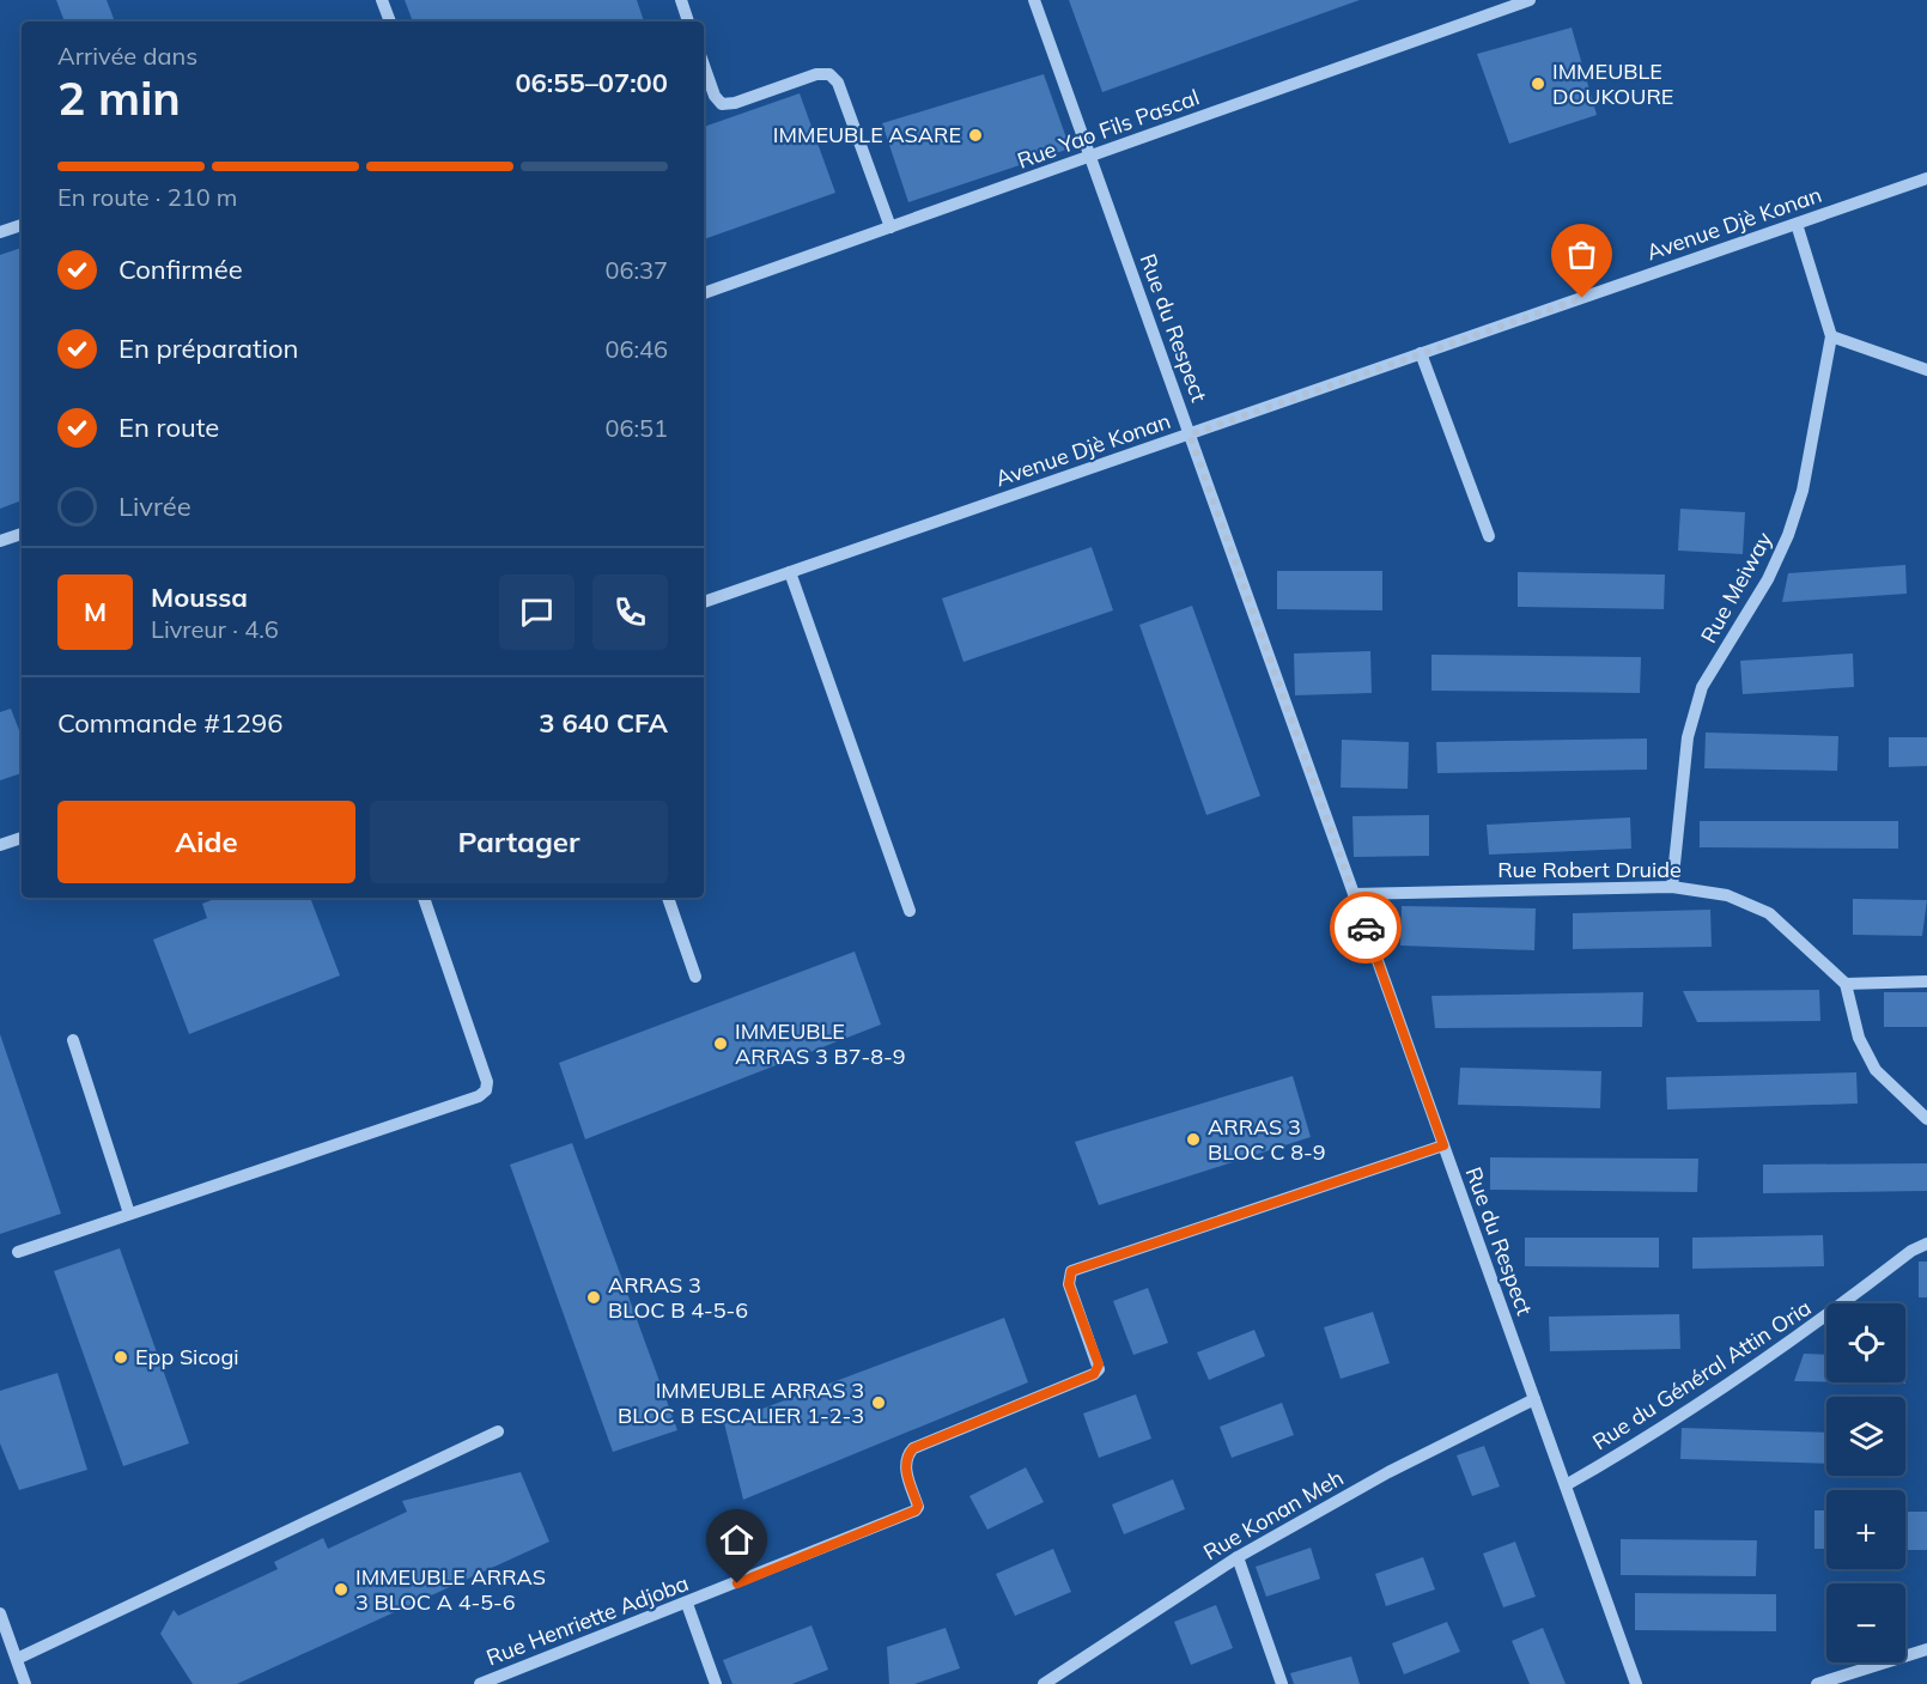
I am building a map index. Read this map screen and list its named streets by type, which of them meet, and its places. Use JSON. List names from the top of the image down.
{
  "streets": {
    "street": [
      "Rue Yao Fils Pascal",
      "Avenue Djè Konan",
      "Rue du Respect",
      "Rue Meiway",
      "Rue Robert Druide",
      "Rue du Général Attin Oria",
      "Rue Konan Meh",
      "Rue Henriette Adjoba"
    ]
  },
  "crossings": [
    ["Rue Yao Fils Pascal", "Rue du Respect"],
    ["Avenue Djè Konan", "Rue du Respect"],
    ["Avenue Djè Konan", "Rue Meiway"],
    ["Rue du Respect", "Rue Robert Druide"],
    ["Rue du Respect", "Rue du Général Attin Oria"],
    ["Rue du Respect", "Rue Konan Meh"],
    ["Rue du Respect", "Rue Henriette Adjoba"],
    ["Rue Meiway", "Rue Robert Druide"]
  ],
  "places": [
    "IMMEUBLE DOUKOURE",
    "IMMEUBLE ASARE",
    "IMMEUBLE ARRAS 3 B7-8-9",
    "ARRAS 3 BLOC C 8-9",
    "ARRAS 3 BLOC B 4-5-6",
    "Epp Sicogi",
    "IMMEUBLE ARRAS 3 BLOC B ESCALIER 1-2-3",
    "IMMEUBLE ARRAS 3 BLOC A 4-5-6"
  ],
  "page": {
    "heading": ["2 min", "Arrivée dans", "06:55–07:00"],
    "panel": [
      "Moussa",
      "Livreur · 4.6",
      "Commande #1296",
      "3 640 CFA"
    ],
    "bar": "En route · 210 m",
    "list": [
      ["Confirmée", "06:37"],
      ["En préparation", "06:46"],
      ["En route", "06:51"],
      "Livrée"
    ],
    "round": "M",
    "buttons": ["Aide", "Partager"],
    "map_buttons": ["+", "−"]
  }
}
